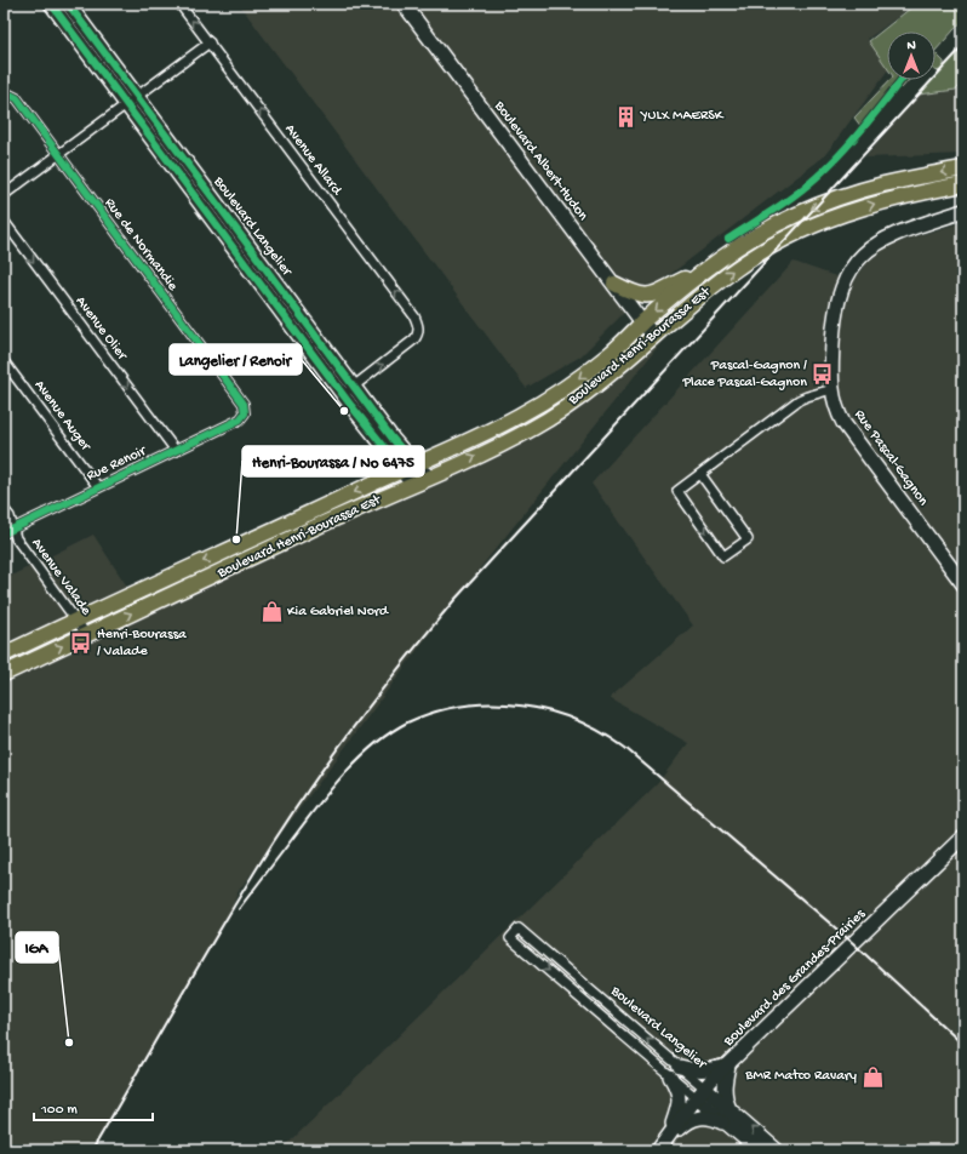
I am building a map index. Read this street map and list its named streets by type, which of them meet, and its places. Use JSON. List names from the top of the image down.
{
  "streets": {
    "main road": [
      "Boulevard Albert-Hudon",
      "Boulevard Langelier",
      "Boulevard Henri-Bourassa Est",
      "Rue Pascal-Gagnon",
      "Boulevard des Grandes-Prairies"
    ],
    "street": [
      "Avenue Allard",
      "Rue de Normandie",
      "Avenue Olier",
      "Avenue Auger",
      "Rue Renoir",
      "Avenue Valade"
    ]
  },
  "crossings": [
    ["Avenue Allard", "Boulevard Langelier"],
    ["Boulevard Albert-Hudon", "Boulevard Henri-Bourassa Est"],
    ["Boulevard Langelier", "Boulevard Henri-Bourassa Est"],
    ["Boulevard Langelier", "Boulevard des Grandes-Prairies"],
    ["Rue de Normandie", "Rue Renoir"],
    ["Avenue Olier", "Rue Renoir"],
    ["Boulevard Henri-Bourassa Est", "Avenue Valade"],
    ["Avenue Auger", "Rue Renoir"],
    ["Rue Renoir", "Avenue Valade"]
  ],
  "one_way": ["Avenue Allard", "Avenue Olier"],
  "places": {
    "building": ["YULX MAERSK"],
    "bus stop": ["Pascal-Gagnon / Place Pascal-Gagnon", "Henri-Bourassa / Valade"],
    "other": ["Langelier / Renoir", "Henri-Bourassa / No 6475", "IGA"],
    "shop": ["Kia Gabriel Nord", "BMR Matco Ravary"]
  },
  "scale_bar": "100 m",
  "north": "top"
}
